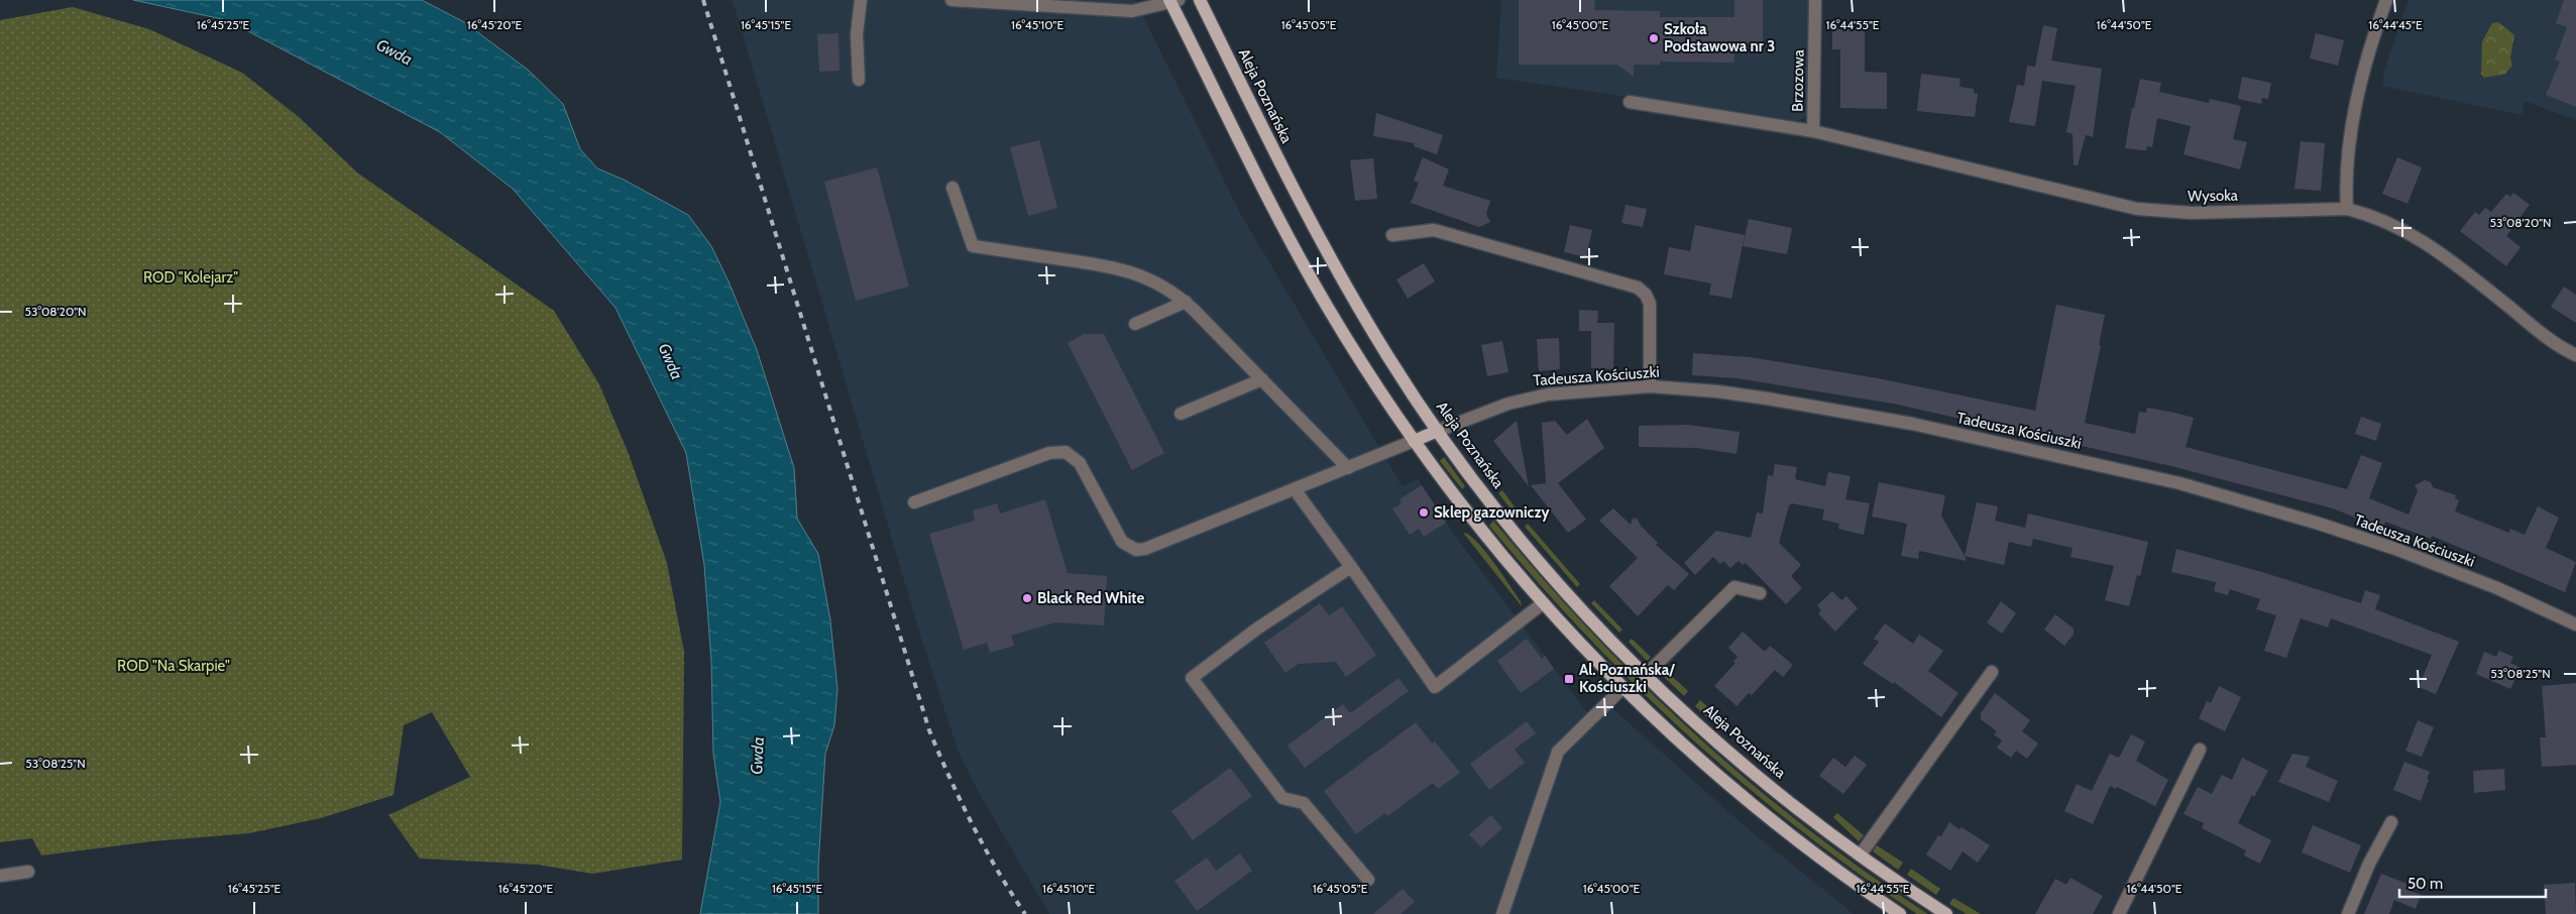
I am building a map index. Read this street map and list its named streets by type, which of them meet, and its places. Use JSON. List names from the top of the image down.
{
  "streets": {
    "main road": ["Aleja Poznańska"],
    "street": ["Brzozowa", "Wysoka", "Tadeusza Kościuszki"]
  },
  "crossings": [
    ["Brzozowa", "Wysoka"],
    ["Aleja Poznańska", "Tadeusza Kościuszki"]
  ],
  "water": ["Gwda"],
  "parks": ["ROD \"Kolejarz\"", "ROD \"Na Skarpie\""],
  "places": {
    "other": ["Szkoła Podstawowa nr 3", "Sklep gazowniczy", "Black Red White"],
    "transit": ["Al. Poznańska/ Kościuszki"]
  },
  "scale_bar": "50 m",
  "coordinates": [
    "16°45'25\"E",
    "16°45'20\"E",
    "16°45'15\"E",
    "16°45'10\"E",
    "16°45'05\"E",
    "16°45'00\"E",
    "16°44'55\"E",
    "16°44'50\"E",
    "16°44'45\"E",
    "53°08'20\"N",
    "53°08'25\"N"
  ]
}
